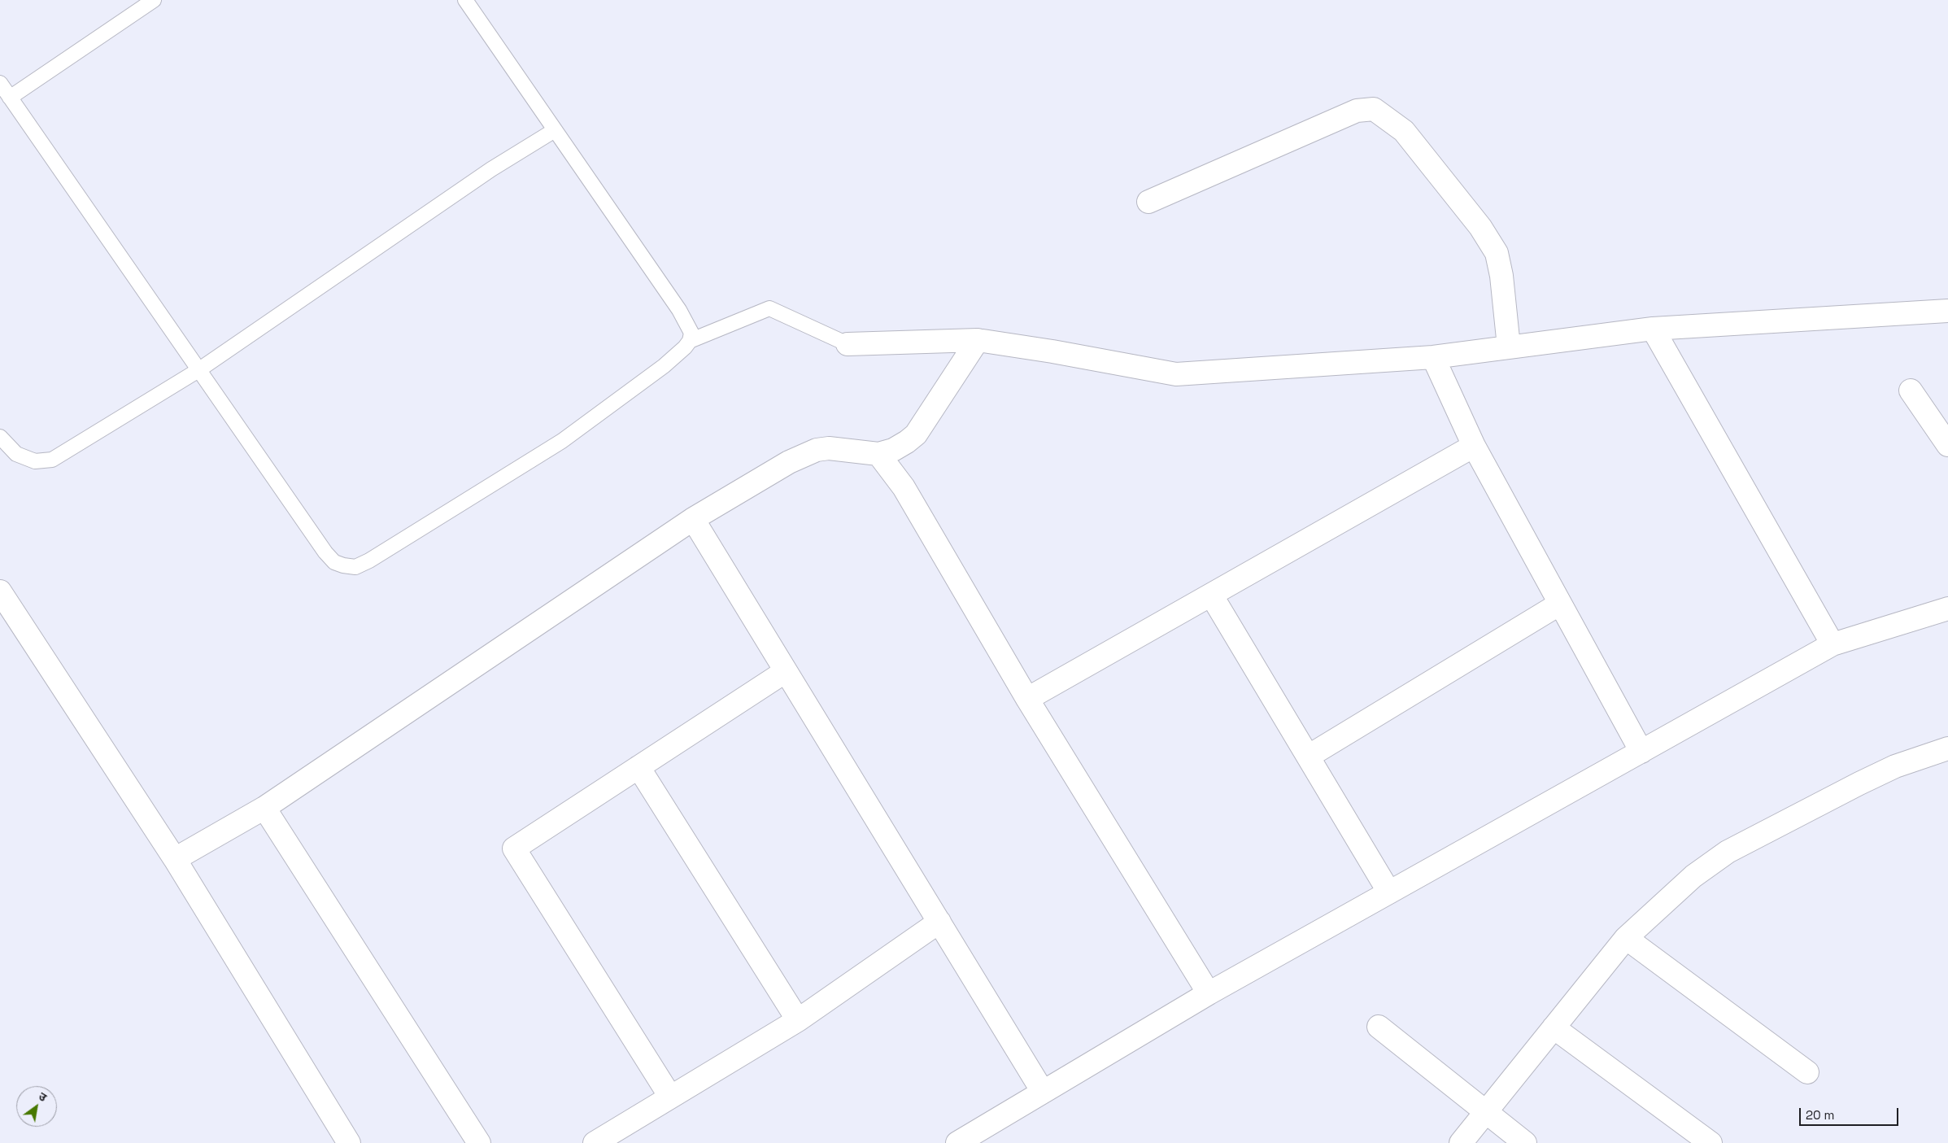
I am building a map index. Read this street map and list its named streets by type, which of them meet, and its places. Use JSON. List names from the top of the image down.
{
  "scale_bar": "20 m",
  "north": "top right"
}
